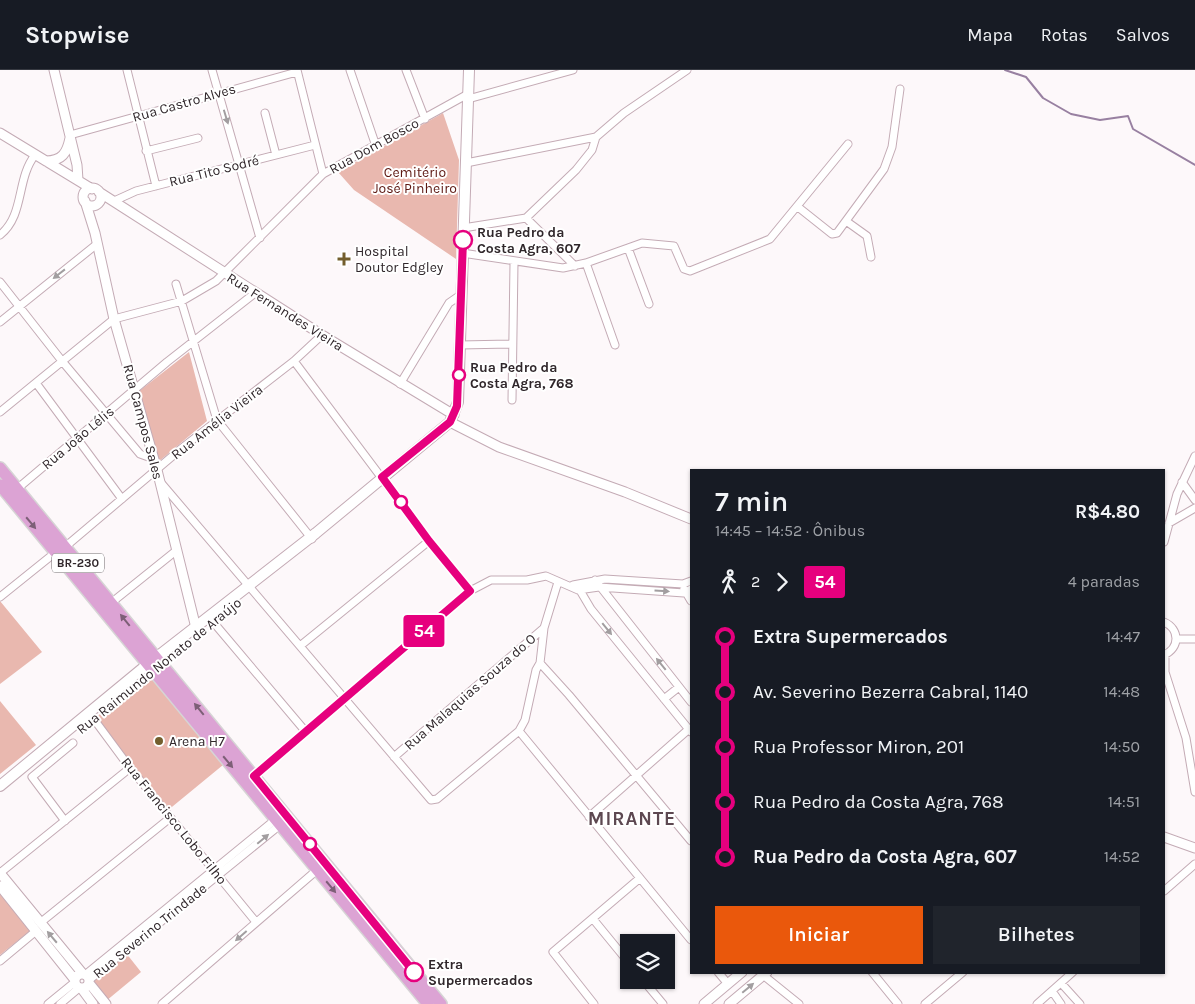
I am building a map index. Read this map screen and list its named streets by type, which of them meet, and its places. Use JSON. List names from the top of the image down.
{
  "streets": {
    "main road": ["BR-230", "Rua Raimundo Nonato de Araújo"],
    "street": [
      "Rua Castro Alves",
      "Rua Dom Bosco",
      "Rua Tito Sodré",
      "Rua Fernandes Vieira",
      "Rua Campos Sales",
      "Rua Amélia Vieira",
      "Rua João Lélis",
      "Rua Malaquias Souza do O",
      "Rua Francisco Lobo Filho",
      "Rua Severino Trindade"
    ]
  },
  "crossings": [
    ["Rua Dom Bosco", "Rua Fernandes Vieira"],
    ["Rua Dom Bosco", "Rua Campos Sales"],
    ["Rua Tito Sodré", "Rua Fernandes Vieira"],
    ["Rua Fernandes Vieira", "Rua Campos Sales"],
    ["Rua Fernandes Vieira", "Rua Amélia Vieira"],
    ["Rua Fernandes Vieira", "Rua João Lélis"],
    ["Rua Fernandes Vieira", "Rua Raimundo Nonato de Araújo"],
    ["Rua Campos Sales", "Rua Amélia Vieira"],
    ["Rua Campos Sales", "Rua João Lélis"],
    ["Rua Campos Sales", "Rua Raimundo Nonato de Araújo"],
    ["Rua Amélia Vieira", "BR-230"],
    ["Rua João Lélis", "BR-230"],
    ["BR-230", "Rua Raimundo Nonato de Araújo"],
    ["BR-230", "Rua Severino Trindade"],
    ["Rua Raimundo Nonato de Araújo", "Rua Francisco Lobo Filho"],
    ["Rua Francisco Lobo Filho", "Rua Severino Trindade"]
  ],
  "districts": ["MIRANTE"],
  "parks": ["Cemitério José Pinheiro"],
  "places": {
    "other": [
      "Rua Pedro da Costa Agra, 607",
      "Rua Pedro da Costa Agra, 768",
      "Arena H7",
      "Extra Supermercados"
    ],
    "health": ["Hospital Doutor Edgley"]
  },
  "lines": ["bus line 54"],
  "page": {
    "header": "Stopwise",
    "nav": ["Mapa", "Rotas", "Salvos"],
    "on_map": "54",
    "heading": ["7 min", "14:45 – 14:52 · Ônibus", "R$4.80"],
    "legs": ["2", "54", "4 paradas"],
    "list": [
      {
        "name": "Extra Supermercados",
        "value": "14:47"
      },
      {
        "name": "Av. Severino Bezerra Cabral, 1140",
        "value": "14:48"
      },
      {
        "name": "Rua Professor Miron, 201",
        "value": "14:50"
      },
      {
        "name": "Rua Pedro da Costa Agra, 768",
        "value": "14:51"
      },
      {
        "name": "Rua Pedro da Costa Agra, 607",
        "value": "14:52"
      }
    ],
    "buttons": ["Iniciar", "Bilhetes"]
  }
}
